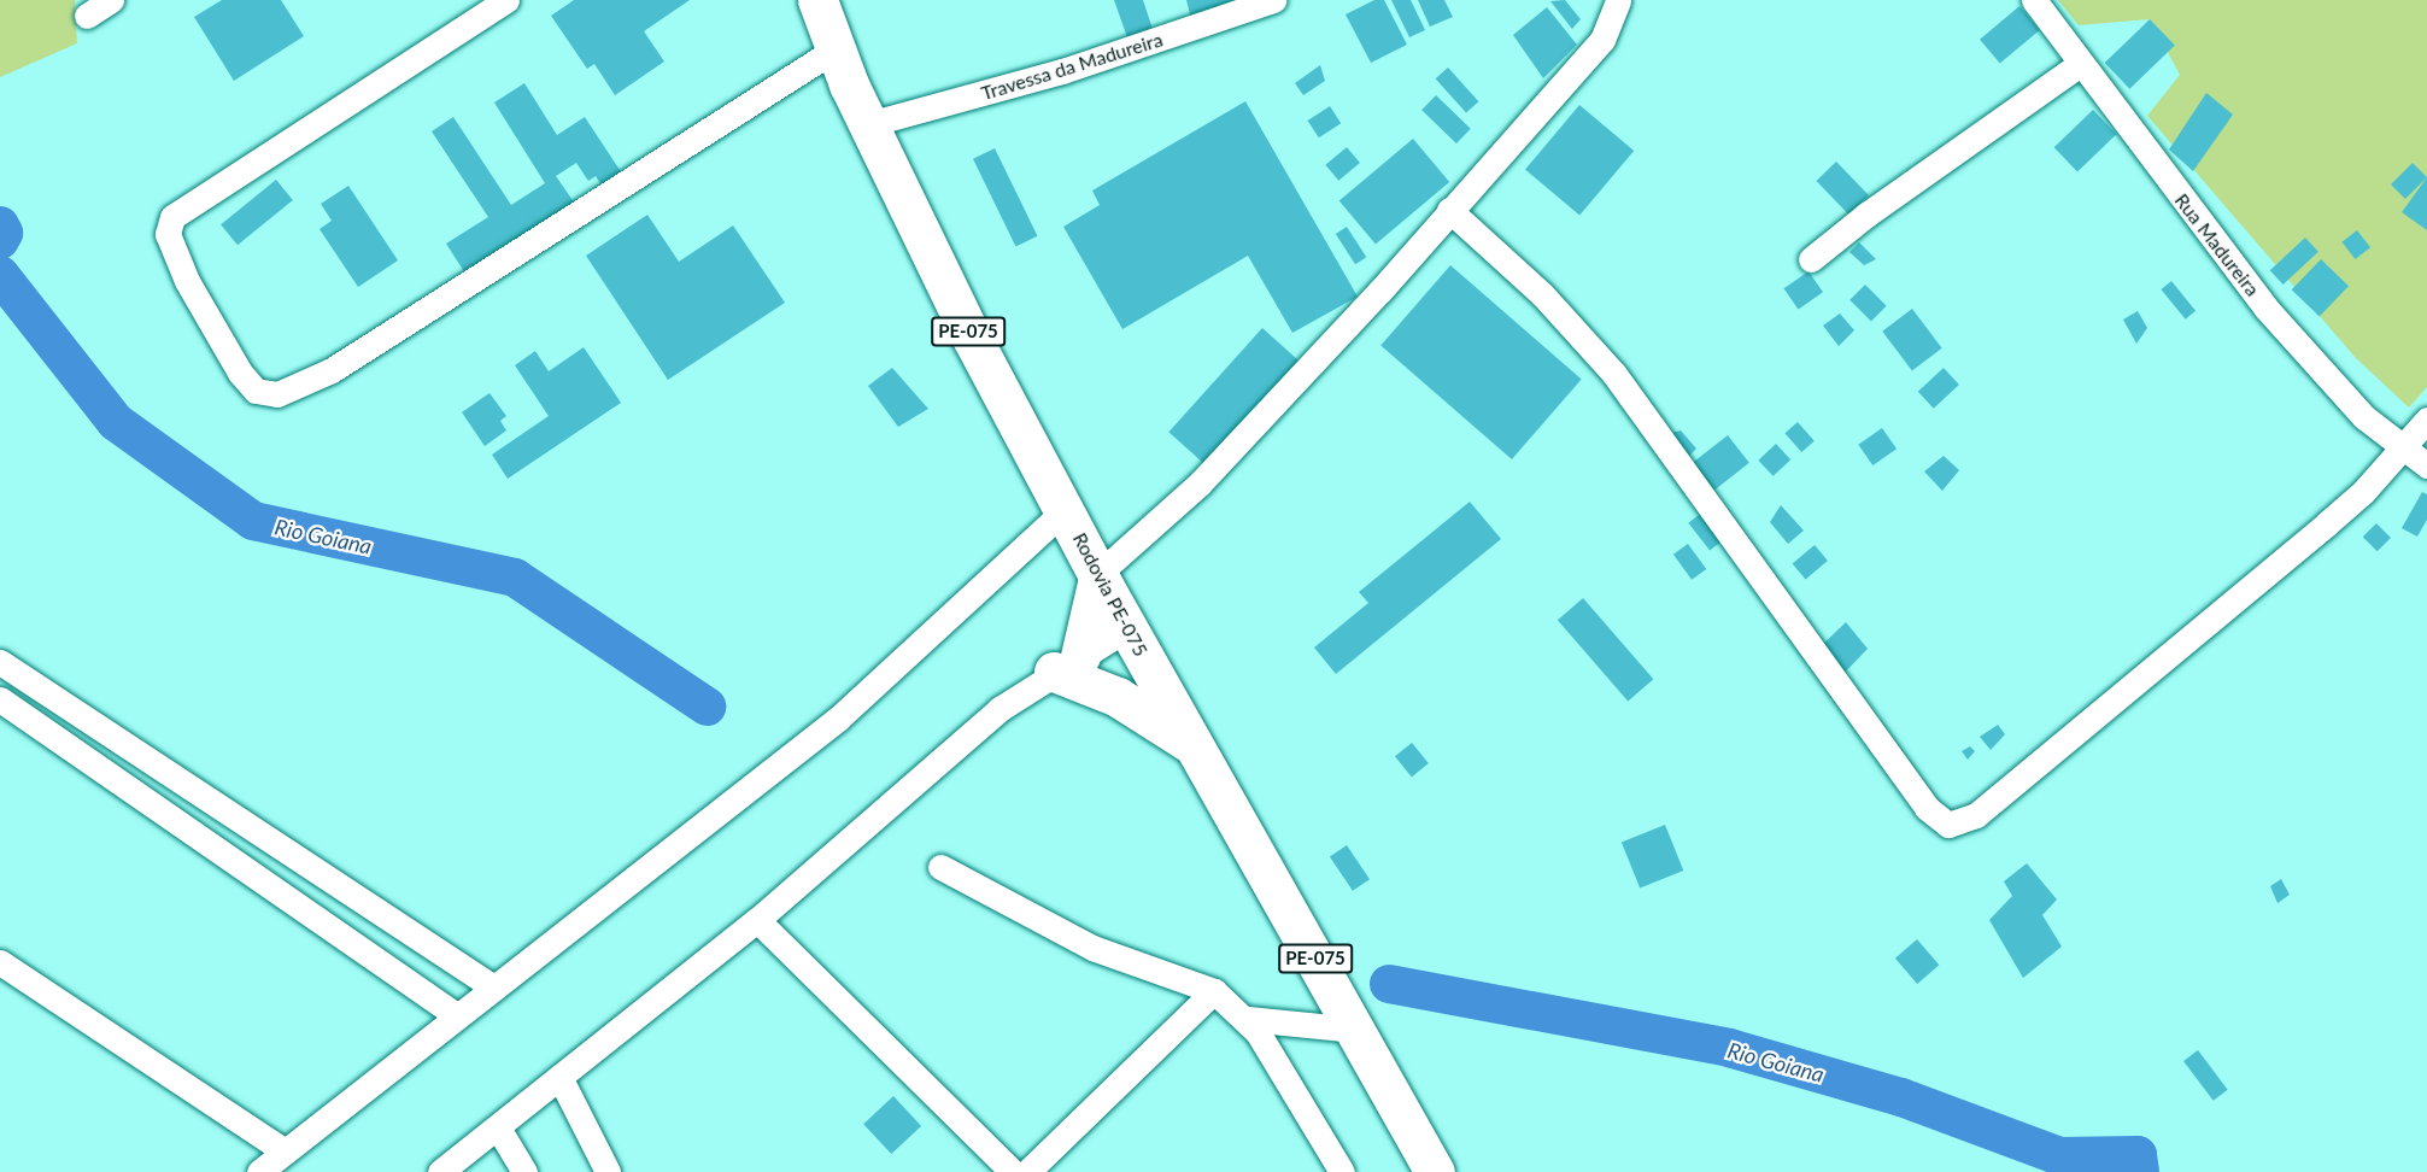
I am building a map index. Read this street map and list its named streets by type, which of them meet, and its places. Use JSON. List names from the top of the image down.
{
  "streets": {
    "main road": ["PE-075", "Rodovia PE-075"],
    "street": ["Travessa da Madureira", "Rua Madureira"]
  },
  "crossings": [
    ["Travessa da Madureira", "Rodovia PE-075"]
  ],
  "water": ["Rio Goiana"]
}
